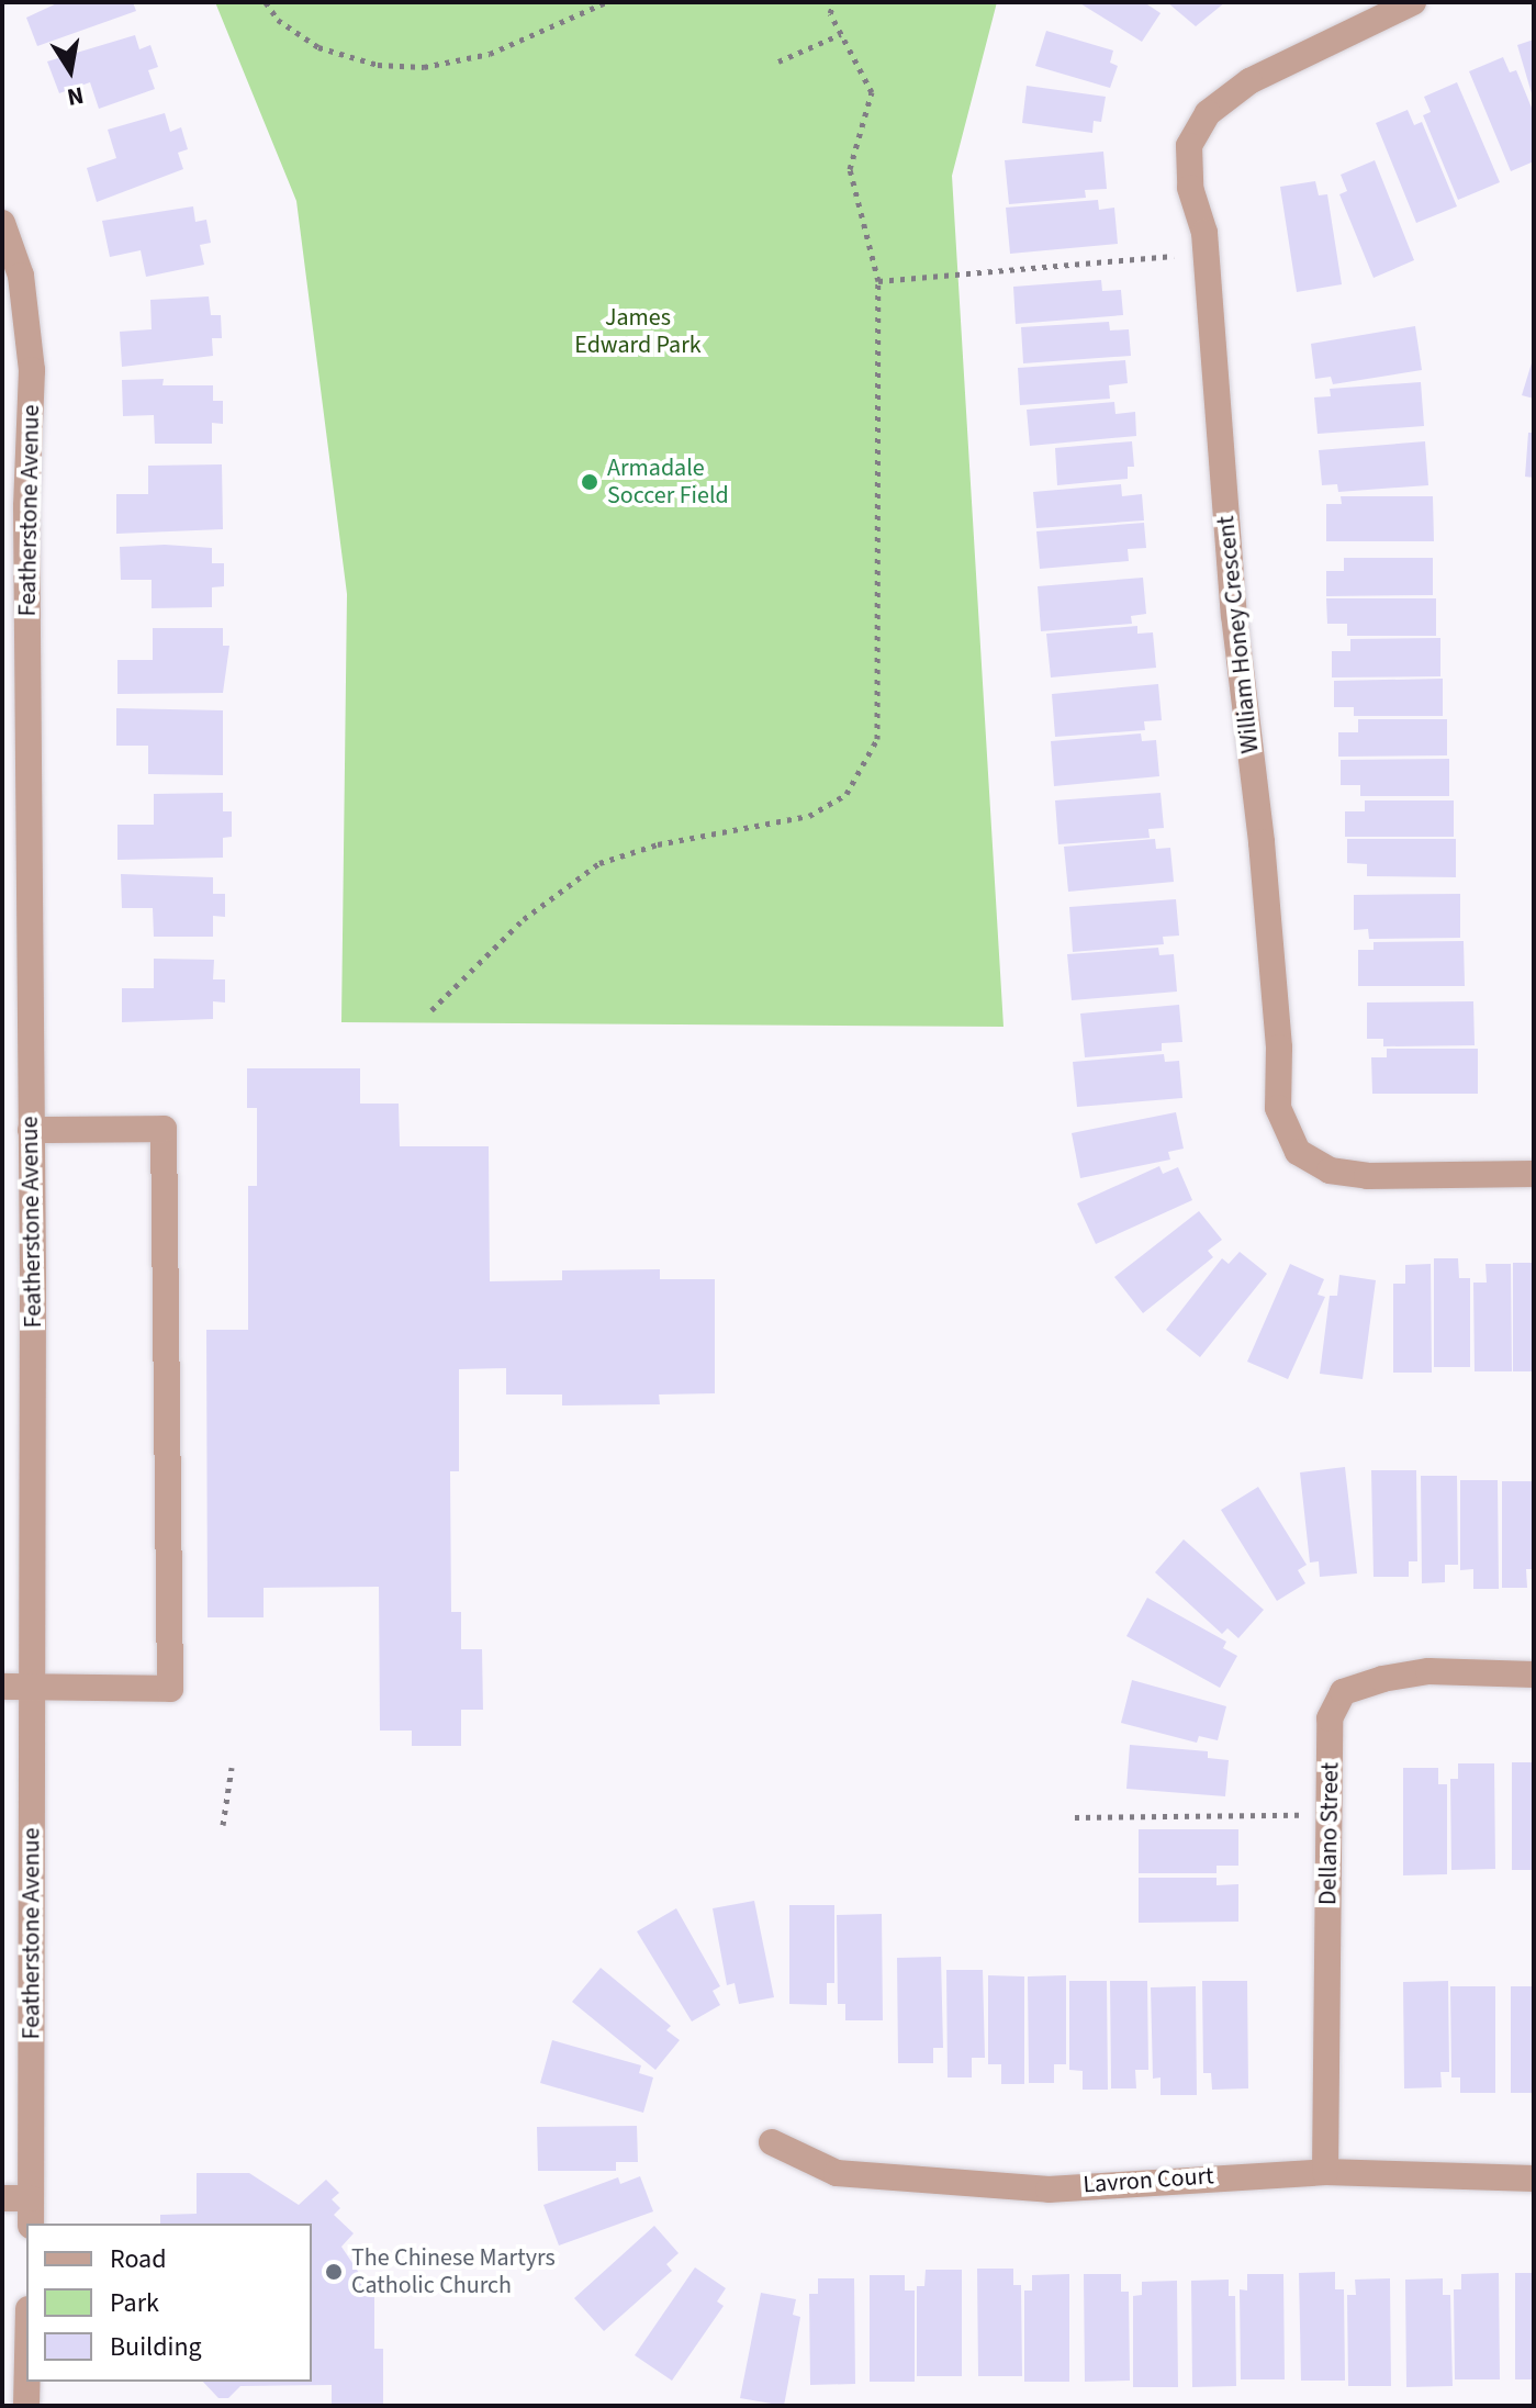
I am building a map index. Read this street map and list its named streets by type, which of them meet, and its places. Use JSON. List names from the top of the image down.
{
  "streets": {
    "street": [
      "Featherstone Avenue",
      "William Honey Crescent",
      "Dellano Street",
      "Lavron Court"
    ]
  },
  "crossings": [
    ["Dellano Street", "Lavron Court"]
  ],
  "parks": ["James Edward Park"],
  "places": ["Armadale Soccer Field", "The Chinese Martyrs Catholic Church"],
  "legend": ["Road", "Park", "Building"],
  "north": "bottom"
}
